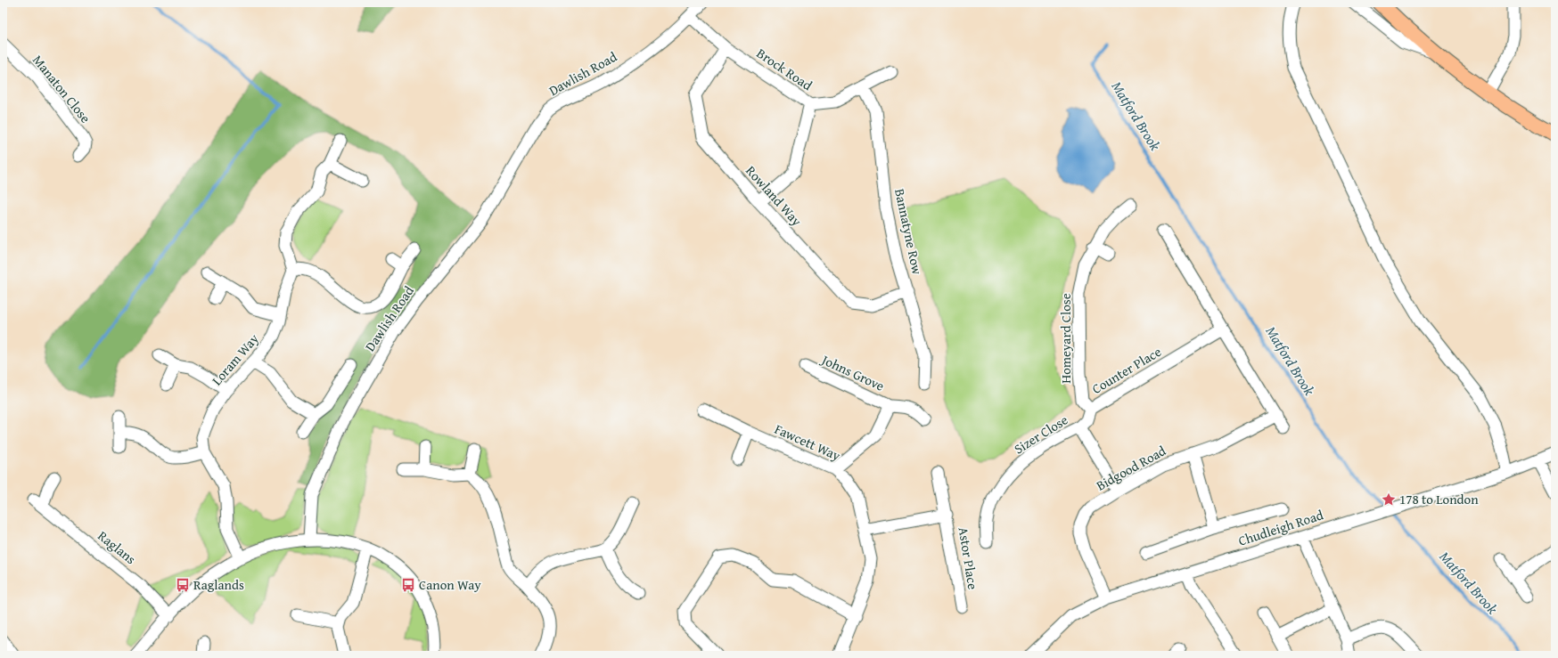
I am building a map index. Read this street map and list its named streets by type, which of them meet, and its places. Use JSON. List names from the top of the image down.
{
  "streets": {
    "street": [
      "Brock Road",
      "Dawlish Road",
      "Manaton Close",
      "Rowland Way",
      "Bannatyne Row",
      "Homeyard Close",
      "Loram Way",
      "Counter Place",
      "Johns Grove",
      "Sizer Close",
      "Fawcett Way",
      "Bidgood Road",
      "Chudleigh Road",
      "Raglans",
      "Astor Place"
    ]
  },
  "crossings": [
    ["Brock Road", "Dawlish Road"],
    ["Brock Road", "Rowland Way"],
    ["Brock Road", "Bannatyne Row"],
    ["Rowland Way", "Bannatyne Row"],
    ["Homeyard Close", "Counter Place"],
    ["Counter Place", "Sizer Close"],
    ["Johns Grove", "Fawcett Way"],
    ["Fawcett Way", "Astor Place"],
    ["Bidgood Road", "Chudleigh Road"]
  ],
  "water": ["Matford Brook"],
  "places": {
    "place": ["178 to London"],
    "bus stop": ["Raglands", "Canon Way"]
  }
}
